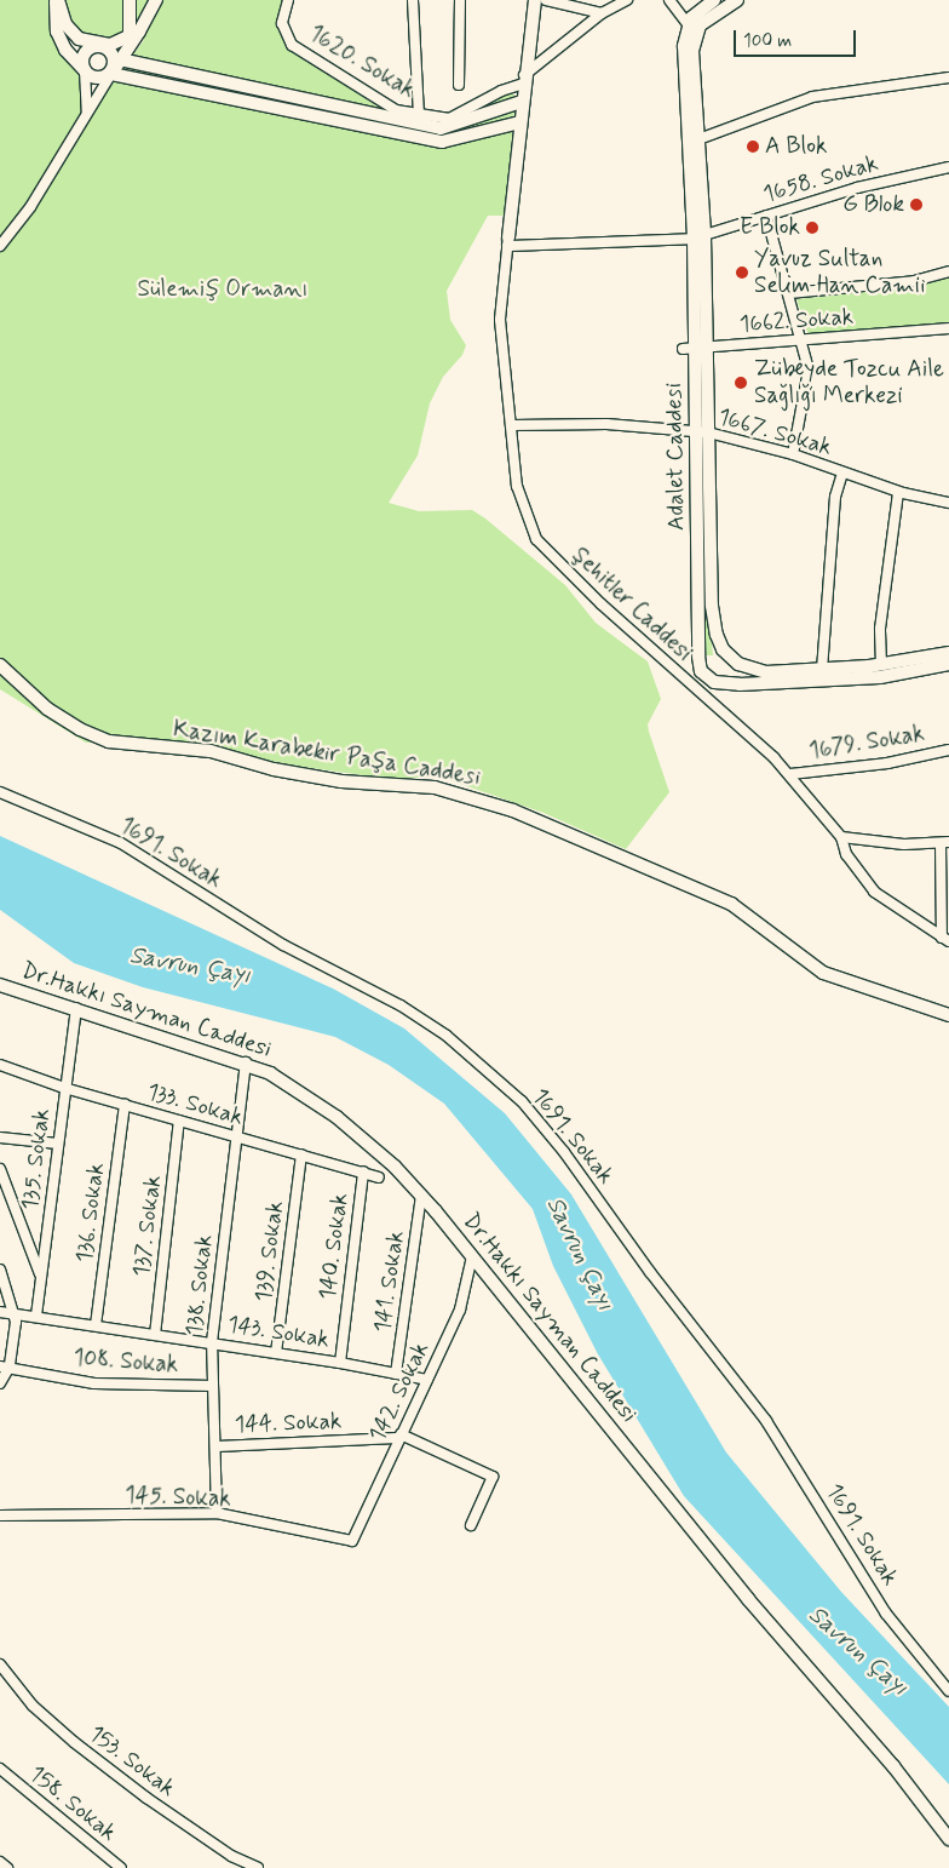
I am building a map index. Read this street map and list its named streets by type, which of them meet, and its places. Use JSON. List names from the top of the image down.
{
  "streets": {
    "street": [
      "1620. Sokak",
      "1658. Sokak",
      "1662. Sokak",
      "1667. Sokak",
      "Adalet Caddesi",
      "Şehitler Caddesi",
      "1679. Sokak",
      "Kazım Karabekir Paşa Caddesi",
      "1691. Sokak",
      "Dr.Hakkı Sayman Caddesi",
      "133. Sokak",
      "135. Sokak",
      "136. Sokak",
      "137. Sokak",
      "140. Sokak",
      "139. Sokak",
      "141. Sokak",
      "138. Sokak",
      "143. Sokak",
      "108. Sokak",
      "142. Sokak",
      "144. Sokak",
      "145. Sokak",
      "153. Sokak",
      "158. Sokak"
    ]
  },
  "crossings": [
    ["1658. Sokak", "Şehitler Caddesi"],
    ["1667. Sokak", "Adalet Caddesi"],
    ["1667. Sokak", "Şehitler Caddesi"],
    ["Şehitler Caddesi", "1679. Sokak"],
    ["Dr.Hakkı Sayman Caddesi", "135. Sokak"],
    ["Dr.Hakkı Sayman Caddesi", "141. Sokak"],
    ["Dr.Hakkı Sayman Caddesi", "138. Sokak"],
    ["Dr.Hakkı Sayman Caddesi", "142. Sokak"],
    ["133. Sokak", "135. Sokak"],
    ["133. Sokak", "136. Sokak"],
    ["133. Sokak", "137. Sokak"],
    ["133. Sokak", "140. Sokak"],
    ["133. Sokak", "139. Sokak"],
    ["133. Sokak", "138. Sokak"],
    ["135. Sokak", "143. Sokak"],
    ["136. Sokak", "143. Sokak"],
    ["137. Sokak", "143. Sokak"],
    ["140. Sokak", "143. Sokak"],
    ["139. Sokak", "143. Sokak"],
    ["141. Sokak", "143. Sokak"],
    ["138. Sokak", "143. Sokak"],
    ["138. Sokak", "108. Sokak"],
    ["138. Sokak", "144. Sokak"],
    ["138. Sokak", "145. Sokak"],
    ["143. Sokak", "142. Sokak"],
    ["142. Sokak", "144. Sokak"],
    ["142. Sokak", "145. Sokak"]
  ],
  "water": ["Savrun Çayı"],
  "parks": ["Sülemiş Ormanı"],
  "places": [
    "A Blok",
    "G Blok",
    "E Blok",
    "Yavuz Sultan Selim Han Camii",
    "Zübeyde Tozcu Aile Sağlığı Merkezi"
  ],
  "scale_bar": "100 m"
}
